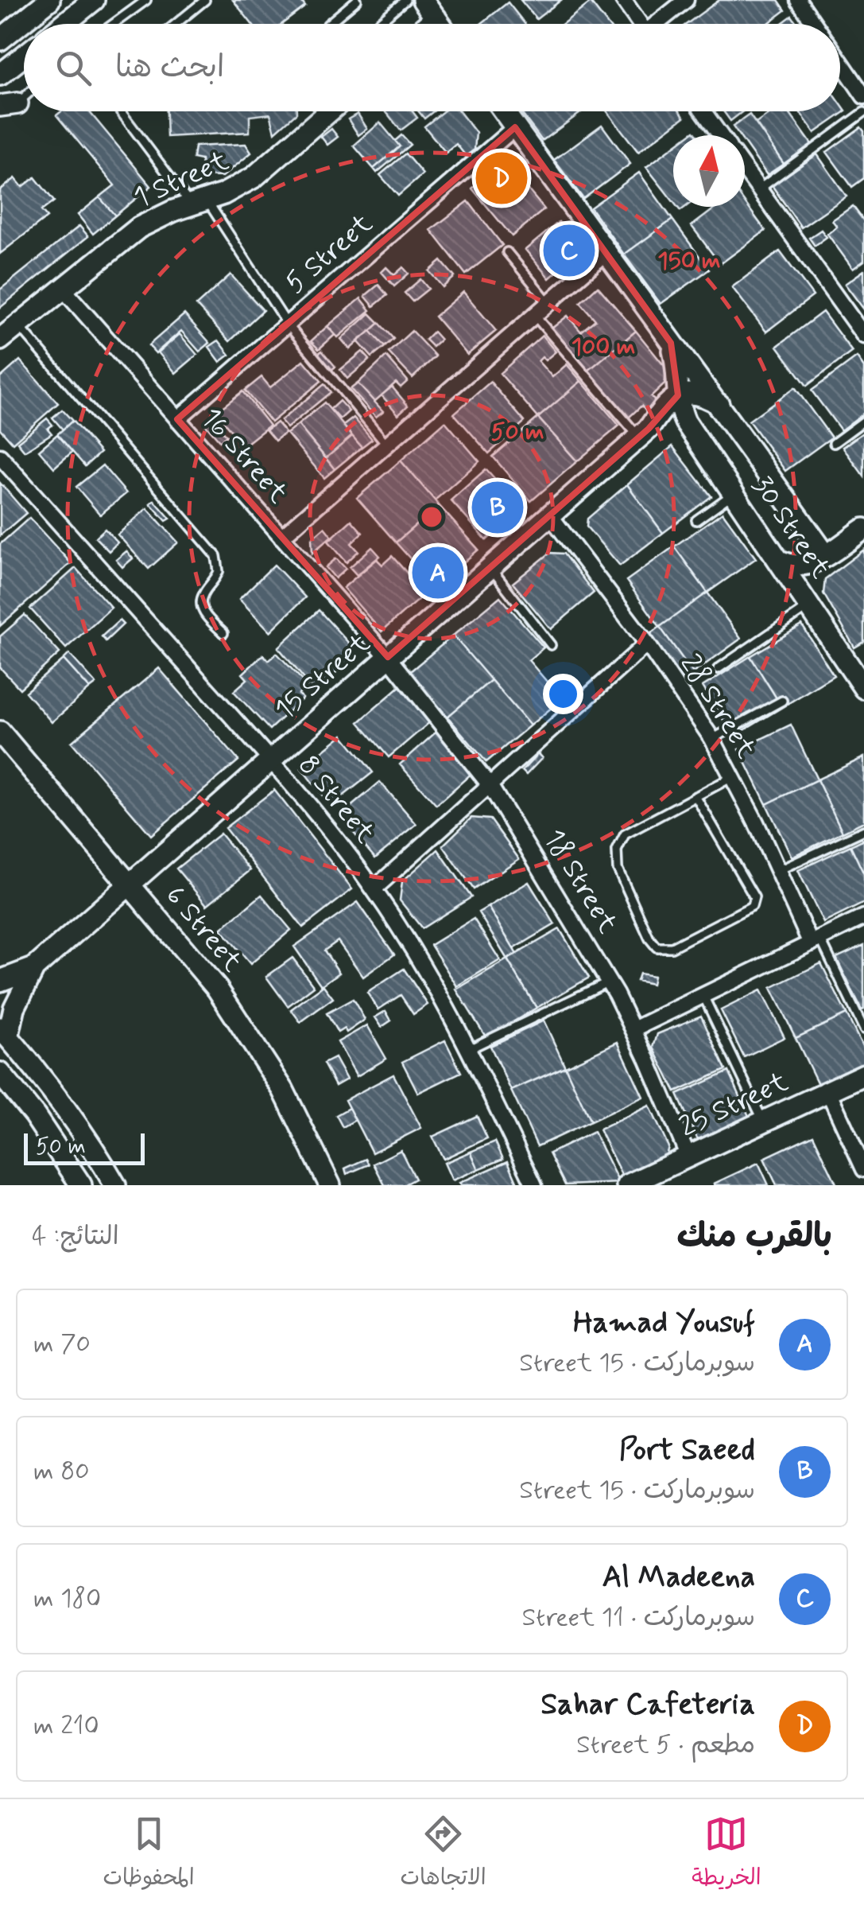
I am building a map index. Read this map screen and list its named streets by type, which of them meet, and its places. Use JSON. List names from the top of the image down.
{
  "streets": {
    "street": [
      "1 Street",
      "5 Street",
      "16 Street",
      "30 Street",
      "15 Street",
      "28 Street",
      "8 Street",
      "18 Street",
      "6 Street",
      "25 Street"
    ]
  },
  "crossings": [
    ["1 Street", "16 Street"],
    ["5 Street", "16 Street"],
    ["5 Street", "30 Street"],
    ["16 Street", "15 Street"],
    ["16 Street", "18 Street"],
    ["30 Street", "15 Street"],
    ["15 Street", "28 Street"],
    ["15 Street", "8 Street"],
    ["15 Street", "18 Street"],
    ["15 Street", "6 Street"],
    ["18 Street", "25 Street"]
  ],
  "scale_bar": "50 m",
  "north": "top",
  "page": {
    "search": "ابحث هنا",
    "pins": [
      "D",
      "C",
      "B",
      "A"
    ],
    "scale": "50 m",
    "heading": ["بالقرب منك", "النتائج: 4"],
    "list": [
      {
        "mark": "A",
        "name": "Hamad Yousuf",
        "note": "سوبرماركت · 15 Street",
        "value": "70 m"
      },
      {
        "mark": "B",
        "name": "Port Saeed",
        "note": "سوبرماركت · 15 Street",
        "value": "80 m"
      },
      {
        "mark": "C",
        "name": "Al Madeena",
        "note": "سوبرماركت · 11 Street",
        "value": "180 m"
      },
      {
        "mark": "D",
        "name": "Sahar Cafeteria",
        "note": "مطعم · 5 Street",
        "value": "210 m"
      }
    ],
    "nav": ["الخريطة", "الاتجاهات", "المحفوظات"]
  },
  "rings": ["150 m", "100 m", "50 m"]
}
